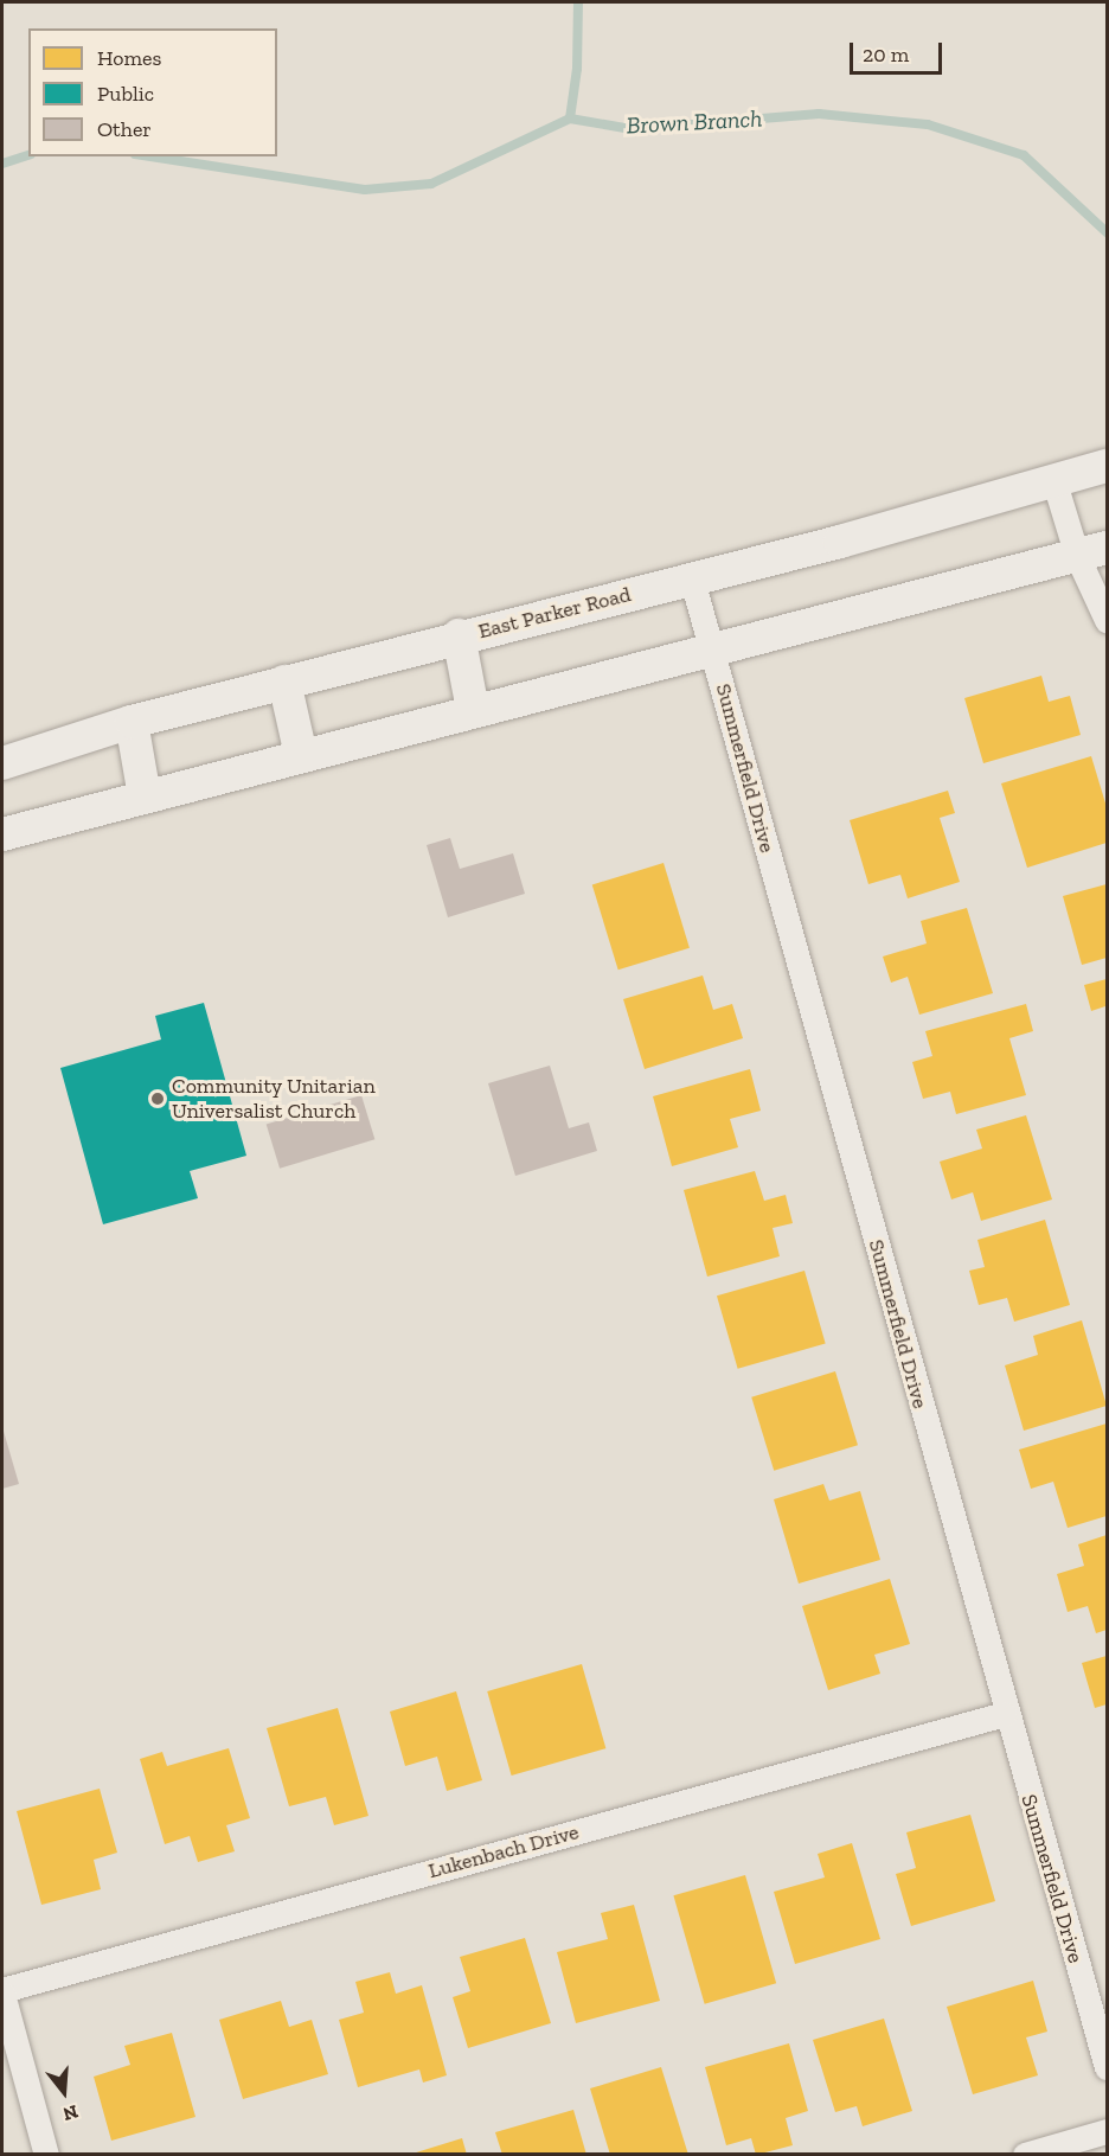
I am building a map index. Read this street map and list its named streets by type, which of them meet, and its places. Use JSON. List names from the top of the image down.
{
  "streets": {
    "main road": ["East Parker Road"],
    "street": ["Summerfield Drive", "Lukenbach Drive"]
  },
  "crossings": [
    ["East Parker Road", "Summerfield Drive"],
    ["Summerfield Drive", "Lukenbach Drive"]
  ],
  "water": ["Brown Branch"],
  "places": ["Community Unitarian Universalist Church"],
  "legend": ["Homes", "Public", "Other"],
  "scale_bar": "20 m",
  "north": "bottom"
}
